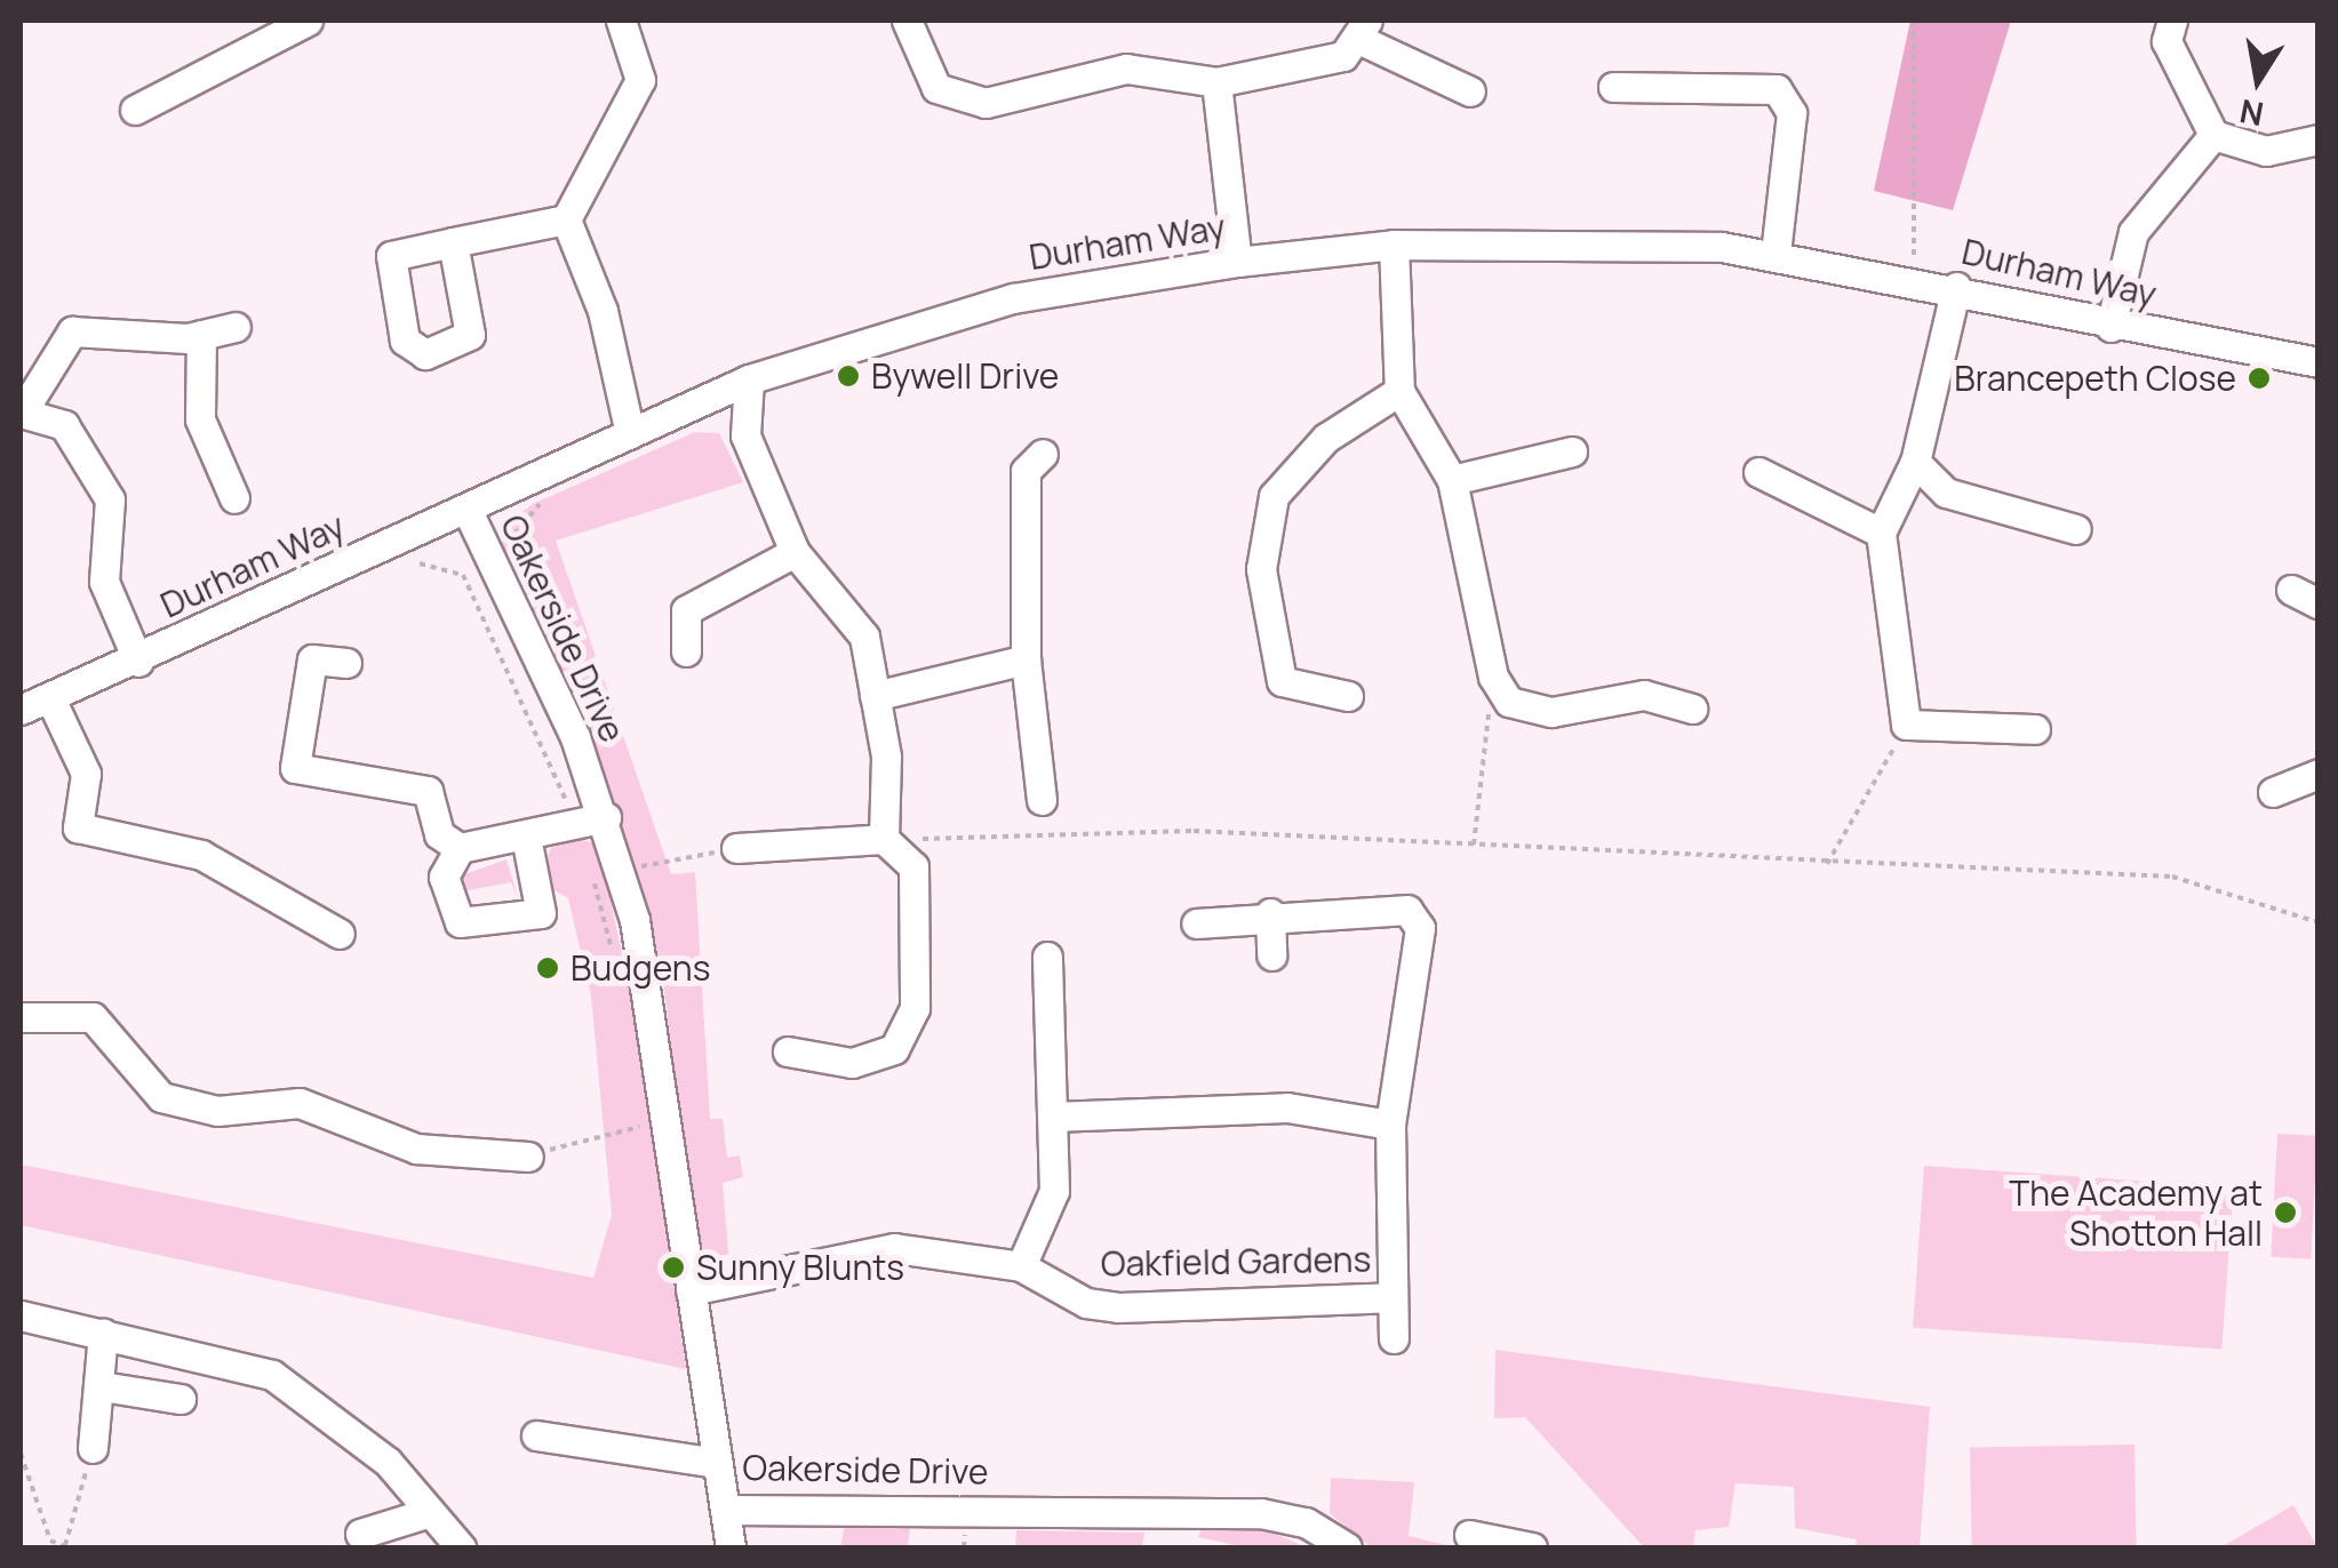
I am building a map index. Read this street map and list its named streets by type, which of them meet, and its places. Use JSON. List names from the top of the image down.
{
  "streets": {
    "street": ["Durham Way", "Oakerside Drive", "Oakfield Gardens"]
  },
  "crossings": [
    ["Durham Way", "Oakerside Drive"],
    ["Oakerside Drive", "Oakfield Gardens"]
  ],
  "places": [
    "Bywell Drive",
    "Brancepeth Close",
    "Budgens",
    "The Academy at Shotton Hall",
    "Sunny Blunts"
  ],
  "north": "bottom"
}
